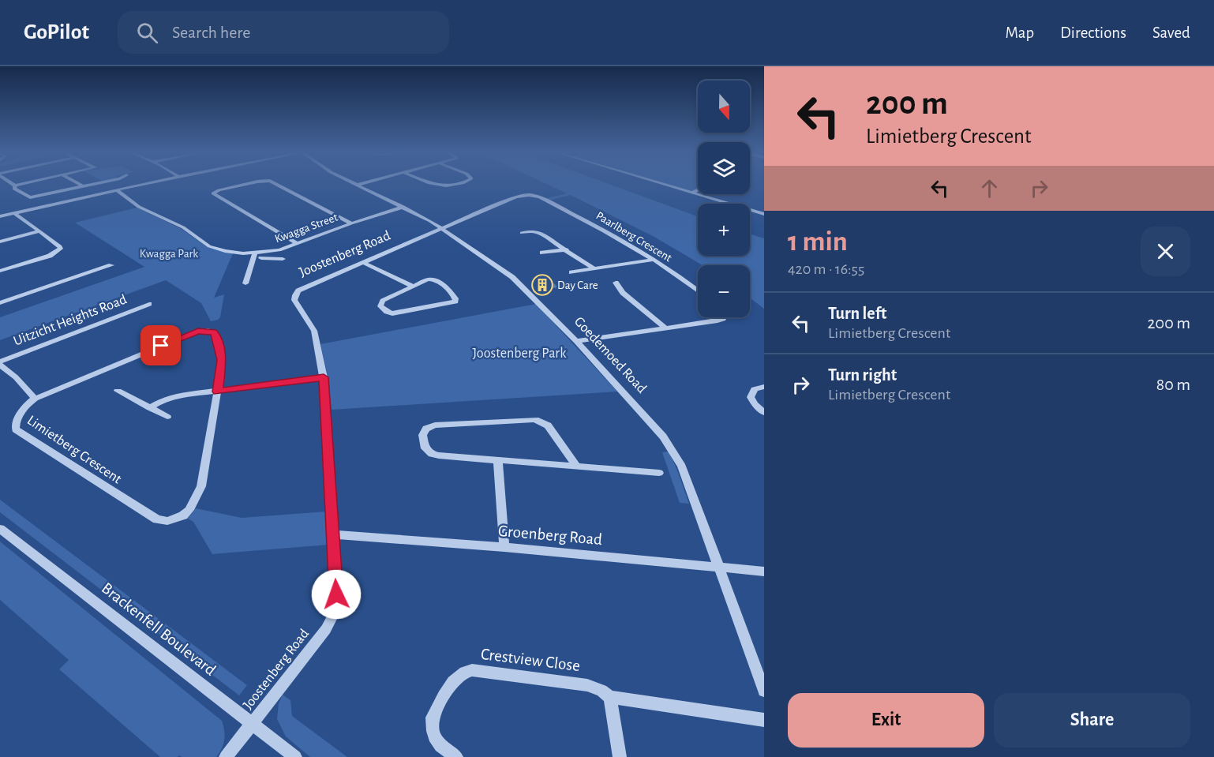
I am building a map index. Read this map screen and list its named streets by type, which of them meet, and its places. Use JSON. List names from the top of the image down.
{
  "streets": {
    "street": [
      "Kwagga Street",
      "Paarlberg Crescent",
      "Joostenberg Road",
      "Uitzicht Heights Road",
      "Goedemoed Road",
      "Limietberg Crescent",
      "Groenberg Road",
      "Brackenfell Boulevard",
      "Crestview Close"
    ]
  },
  "crossings": [
    ["Kwagga Street", "Goedemoed Road"],
    ["Paarlberg Crescent", "Joostenberg Road"],
    ["Paarlberg Crescent", "Goedemoed Road"],
    ["Joostenberg Road", "Goedemoed Road"],
    ["Joostenberg Road", "Groenberg Road"],
    ["Joostenberg Road", "Brackenfell Boulevard"],
    ["Goedemoed Road", "Groenberg Road"]
  ],
  "parks": ["Kwagga Park", "Joostenberg Park"],
  "places": {
    "building": ["Day Care"]
  },
  "north": "bottom",
  "page": {
    "header": "GoPilot",
    "search": "Search here",
    "nav": ["Map", "Directions", "Saved"],
    "turn": ["200 m", "Limietberg Crescent"],
    "map_buttons": ["+", "−"],
    "heading": ["1 min", "420 m · 16:55"],
    "list": [
      {
        "name": "Turn left",
        "note": "Limietberg Crescent",
        "value": "200 m"
      },
      {
        "name": "Turn right",
        "note": "Limietberg Crescent",
        "value": "80 m"
      }
    ],
    "buttons": ["Exit", "Share"]
  }
}
